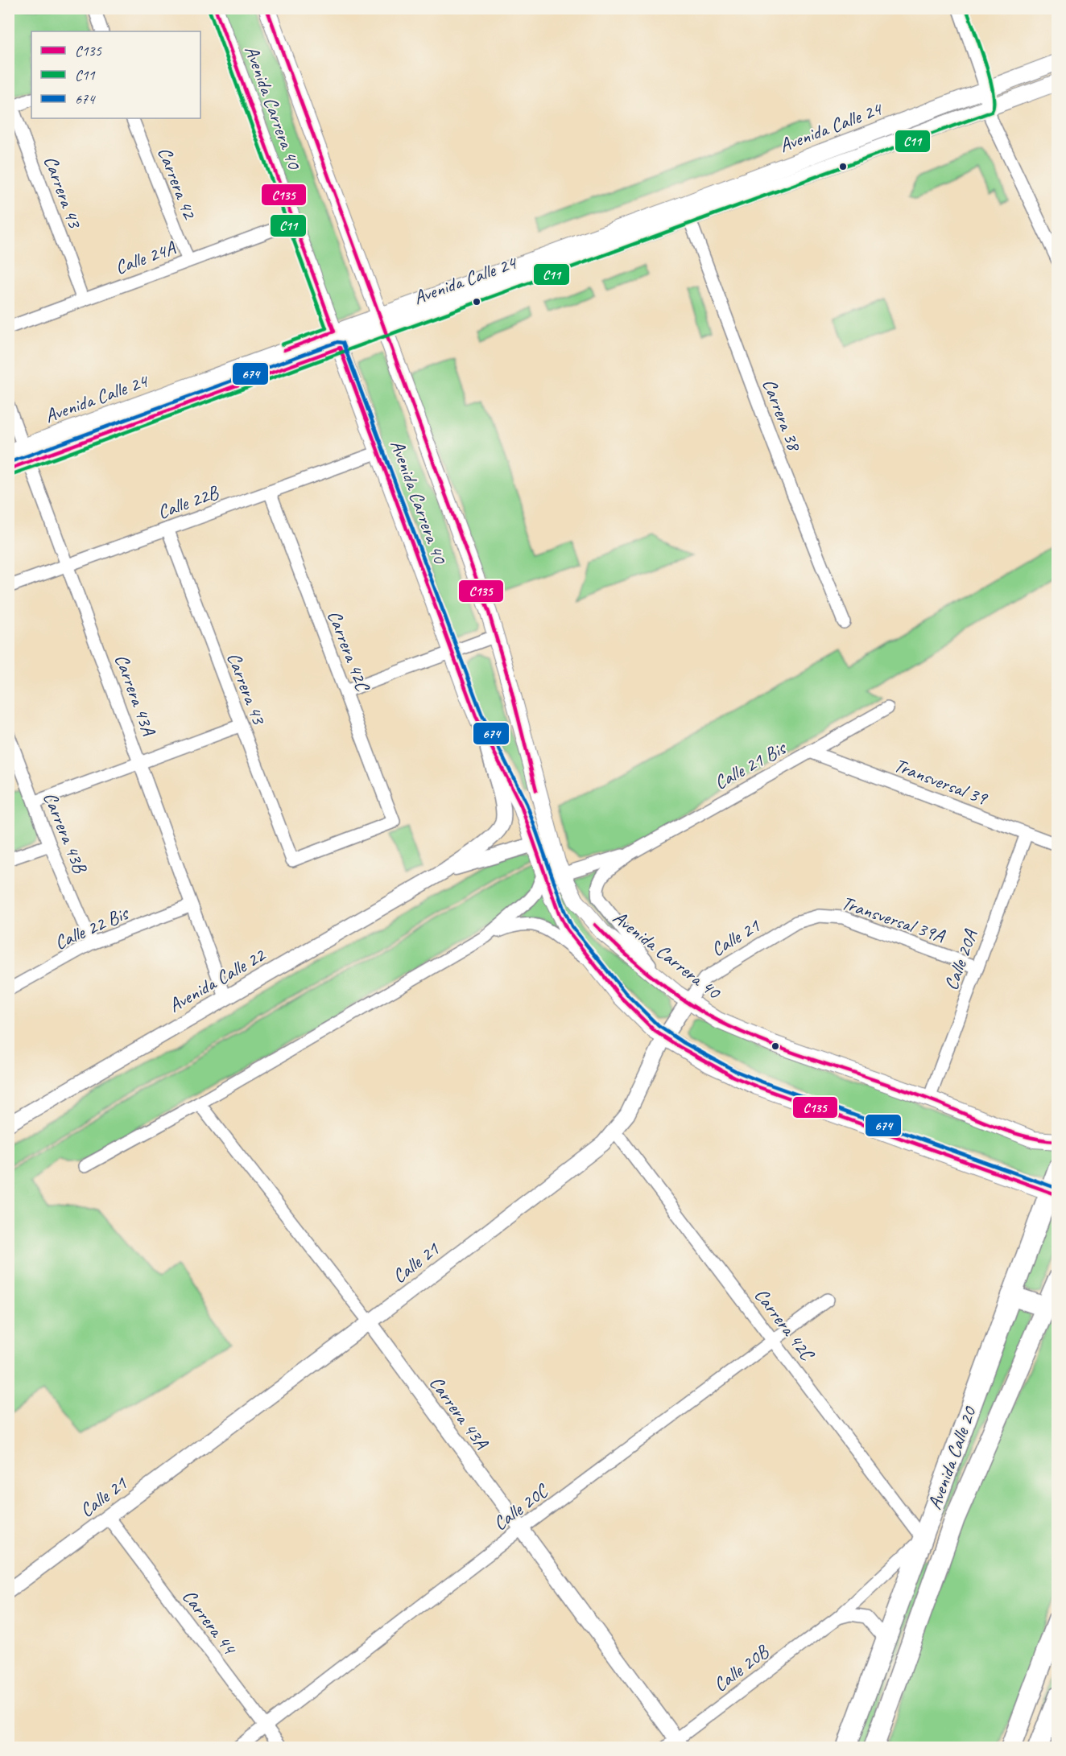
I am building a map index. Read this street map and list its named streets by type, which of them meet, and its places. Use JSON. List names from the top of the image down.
{
  "streets": {
    "highway": ["Avenida Calle 20"],
    "main road": ["Avenida Carrera 40", "Avenida Calle 24"],
    "street": [
      "Carrera 42",
      "Carrera 43",
      "Calle 24A",
      "Carrera 38",
      "Calle 22B",
      "Carrera 42C",
      "Carrera 43A",
      "Calle 21 Bis",
      "Transversal 39",
      "Carrera 43B",
      "Transversal 39A",
      "Calle 22 Bis",
      "Calle 21",
      "Calle 20A",
      "Avenida Calle 22",
      "Calle 20C",
      "Carrera 44",
      "Calle 20B"
    ]
  },
  "crossings": [
    ["Avenida Carrera 40", "Avenida Calle 24"],
    ["Avenida Carrera 40", "Calle 24A"],
    ["Avenida Carrera 40", "Calle 22B"],
    ["Avenida Carrera 40", "Calle 21 Bis"],
    ["Avenida Carrera 40", "Calle 21"],
    ["Avenida Carrera 40", "Calle 20A"],
    ["Avenida Carrera 40", "Avenida Calle 22"],
    ["Avenida Carrera 40", "Avenida Calle 20"],
    ["Avenida Calle 24", "Carrera 38"],
    ["Avenida Calle 24", "Carrera 43A"],
    ["Carrera 42", "Calle 24A"],
    ["Carrera 43", "Calle 24A"],
    ["Carrera 43", "Calle 22B"],
    ["Carrera 43", "Carrera 42C"],
    ["Calle 22B", "Carrera 42C"],
    ["Calle 22B", "Carrera 43A"],
    ["Carrera 42C", "Calle 21"],
    ["Carrera 42C", "Avenida Calle 20"],
    ["Carrera 42C", "Calle 20C"],
    ["Carrera 42C", "Calle 20B"],
    ["Carrera 43A", "Calle 22 Bis"],
    ["Carrera 43A", "Calle 21"],
    ["Carrera 43A", "Avenida Calle 22"],
    ["Carrera 43A", "Calle 20C"],
    ["Carrera 43A", "Calle 20B"],
    ["Calle 21 Bis", "Transversal 39"],
    ["Calle 21 Bis", "Calle 21"],
    ["Transversal 39", "Calle 20A"],
    ["Carrera 43B", "Calle 22 Bis"],
    ["Transversal 39A", "Calle 21"],
    ["Transversal 39A", "Calle 20A"],
    ["Calle 21", "Carrera 44"],
    ["Avenida Calle 20", "Calle 20B"],
    ["Calle 20C", "Carrera 44"]
  ],
  "lines": ["transit line C135", "transit line C11", "transit line 674"],
  "legend": ["C135", "C11", "674"]
}
